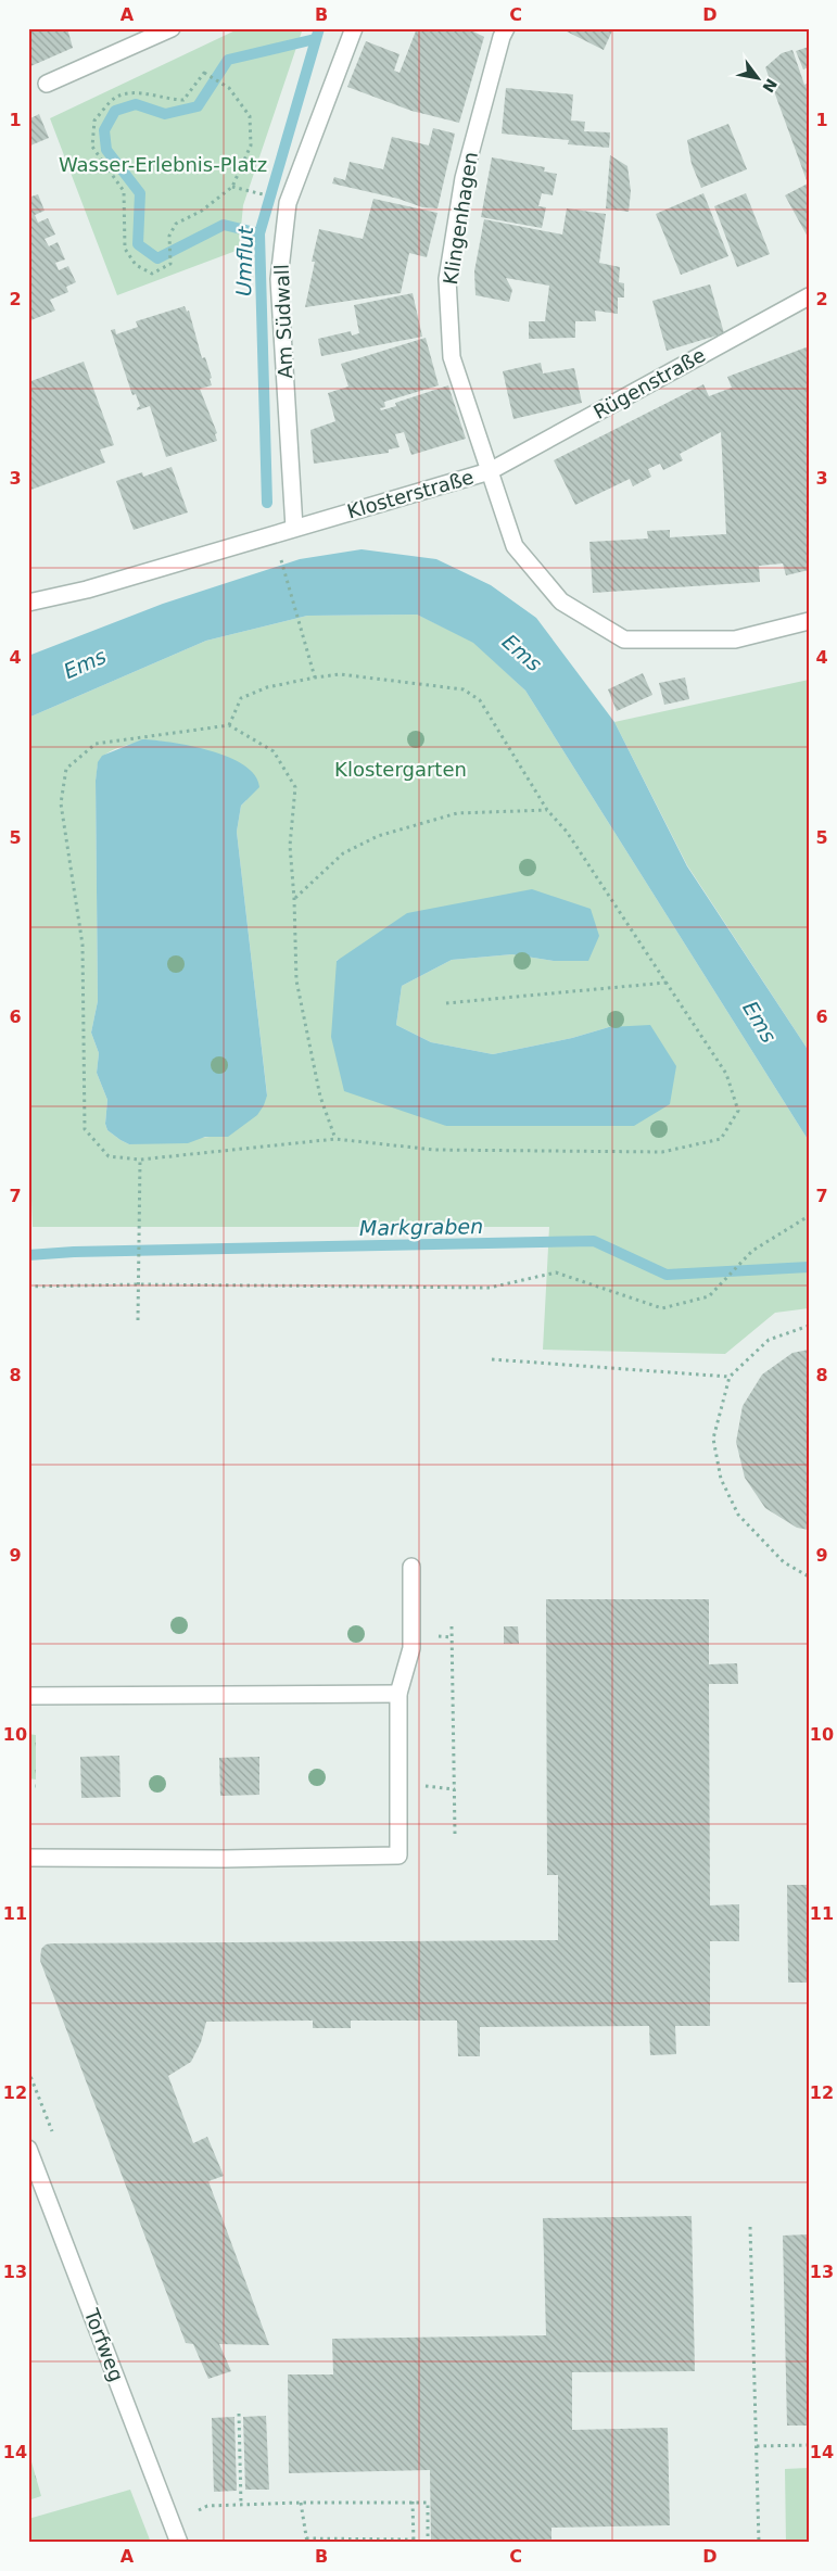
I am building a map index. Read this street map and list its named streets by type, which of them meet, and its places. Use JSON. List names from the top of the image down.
{
  "streets": {
    "street": [
      "Klingenhagen",
      "Am Südwall",
      "Rügenstraße",
      "Klosterstraße",
      "Torfweg"
    ]
  },
  "crossings": [
    ["Klingenhagen", "Rügenstraße"],
    ["Klingenhagen", "Klosterstraße"],
    ["Am Südwall", "Klosterstraße"],
    ["Rügenstraße", "Klosterstraße"]
  ],
  "water": ["Umflut", "Ems", "Markgraben"],
  "parks": ["Wasser-Erlebnis-Platz", "Klostergarten"],
  "north": "bottom right",
  "grid": {
    "columns": [
      "A",
      "B",
      "C",
      "D"
    ],
    "rows": [
      "1",
      "2",
      "3",
      "4",
      "5",
      "6",
      "7",
      "8",
      "9",
      "10",
      "11",
      "12",
      "13",
      "14"
    ]
  }
}
